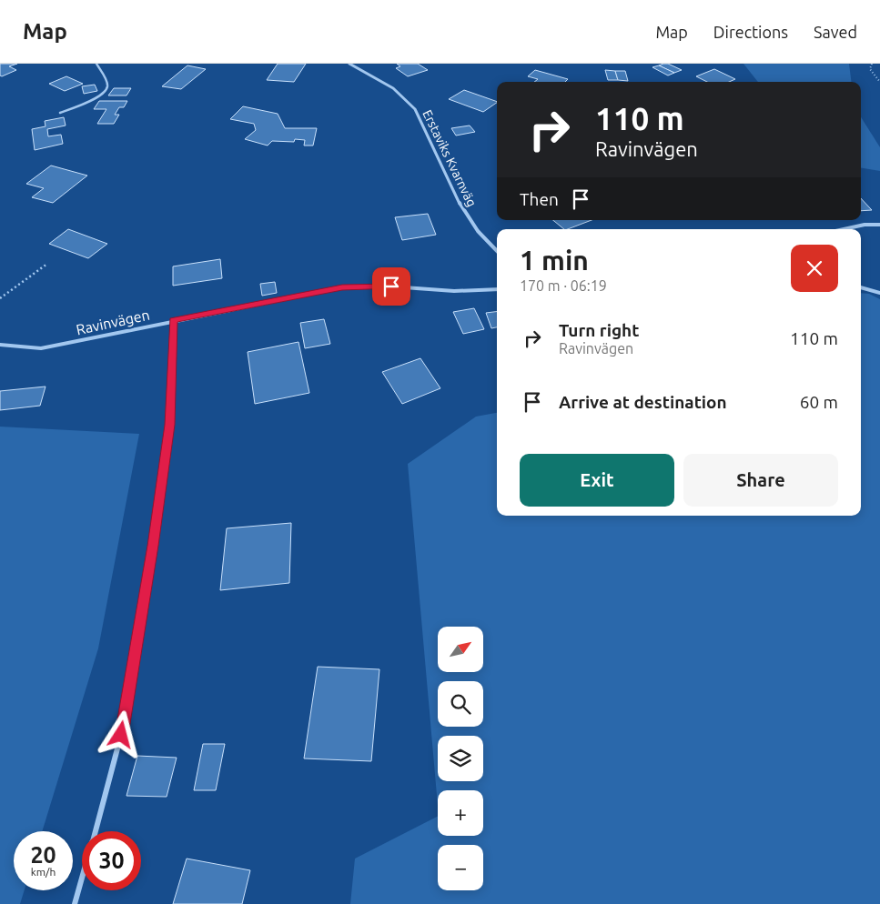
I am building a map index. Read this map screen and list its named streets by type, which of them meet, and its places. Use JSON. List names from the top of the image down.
{
  "streets": {
    "street": ["Erstaviks Kvarnväg", "Ravinvägen"]
  },
  "north": "top right",
  "page": {
    "header": "Map",
    "nav": ["Map", "Directions", "Saved"],
    "turn": ["110 m", "Ravinvägen"],
    "then": "Then",
    "heading": ["1 min", "170 m · 06:19"],
    "list": [
      {
        "name": "Turn right",
        "note": "Ravinvägen",
        "value": "110 m"
      },
      {
        "name": "Arrive at destination",
        "value": "60 m"
      }
    ],
    "buttons": ["Exit", "Share"],
    "map_buttons": ["+", "−"],
    "speed": "20 km/h",
    "limit": "30"
  }
}
